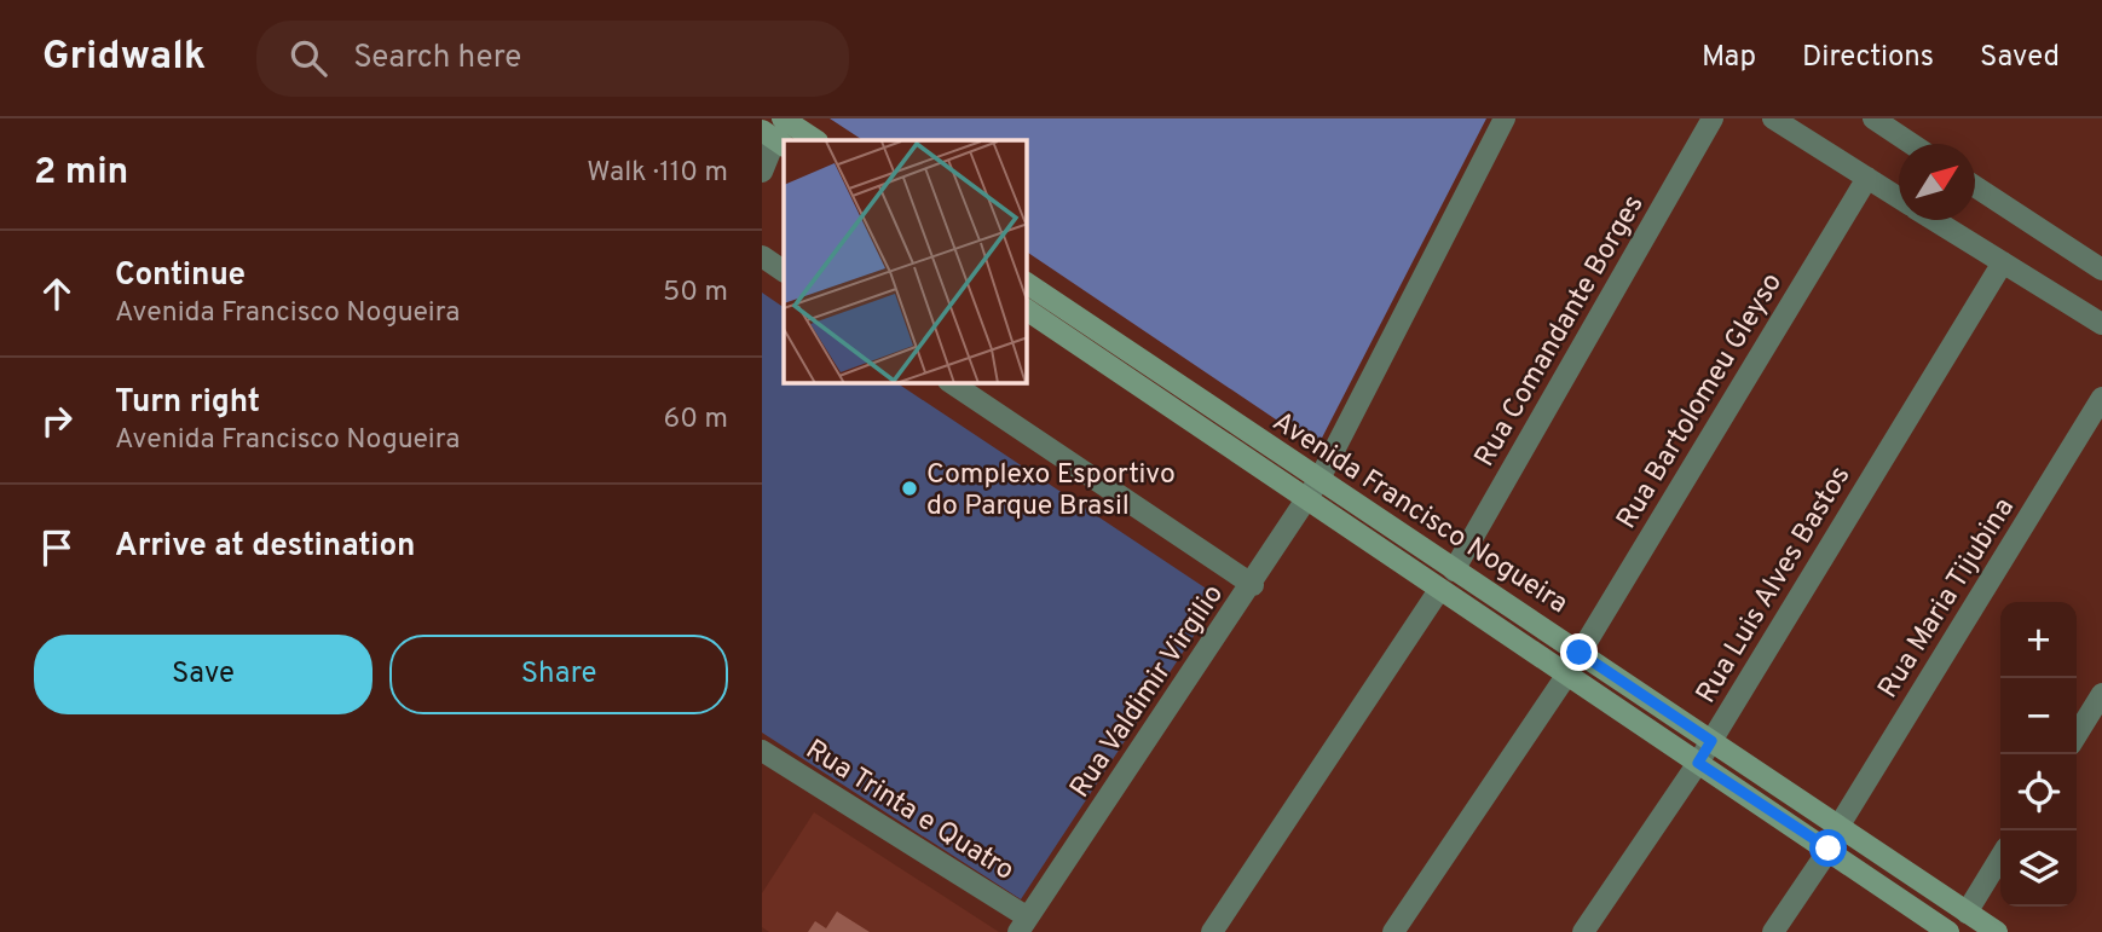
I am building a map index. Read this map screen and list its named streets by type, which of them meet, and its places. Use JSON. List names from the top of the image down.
{
  "streets": {
    "main road": ["Avenida Francisco Nogueira"],
    "street": [
      "Rua Comandante Borges",
      "Rua Bartolomeu Gleyso",
      "Rua Luis Alves Bastos",
      "Rua Maria Tijubina",
      "Rua Valdimir Virgilio",
      "Rua Trinta e Quatro"
    ]
  },
  "crossings": [
    ["Rua Comandante Borges", "Avenida Francisco Nogueira"],
    ["Rua Bartolomeu Gleyso", "Avenida Francisco Nogueira"],
    ["Avenida Francisco Nogueira", "Rua Luis Alves Bastos"],
    ["Avenida Francisco Nogueira", "Rua Maria Tijubina"],
    ["Avenida Francisco Nogueira", "Rua Valdimir Virgilio"],
    ["Rua Valdimir Virgilio", "Rua Trinta e Quatro"]
  ],
  "places": ["Complexo Esportivo do Parque Brasil"],
  "north": "top right",
  "page": {
    "header": "Gridwalk",
    "search": "Search here",
    "nav": ["Map", "Directions", "Saved"],
    "heading": ["2 min", "Walk · 110 m"],
    "list": [
      ["Continue", "Avenida Francisco Nogueira", "50 m"],
      ["Turn right", "Avenida Francisco Nogueira", "60 m"],
      "Arrive at destination"
    ],
    "map_buttons": ["+", "−"],
    "buttons": ["Save", "Share"]
  }
}
